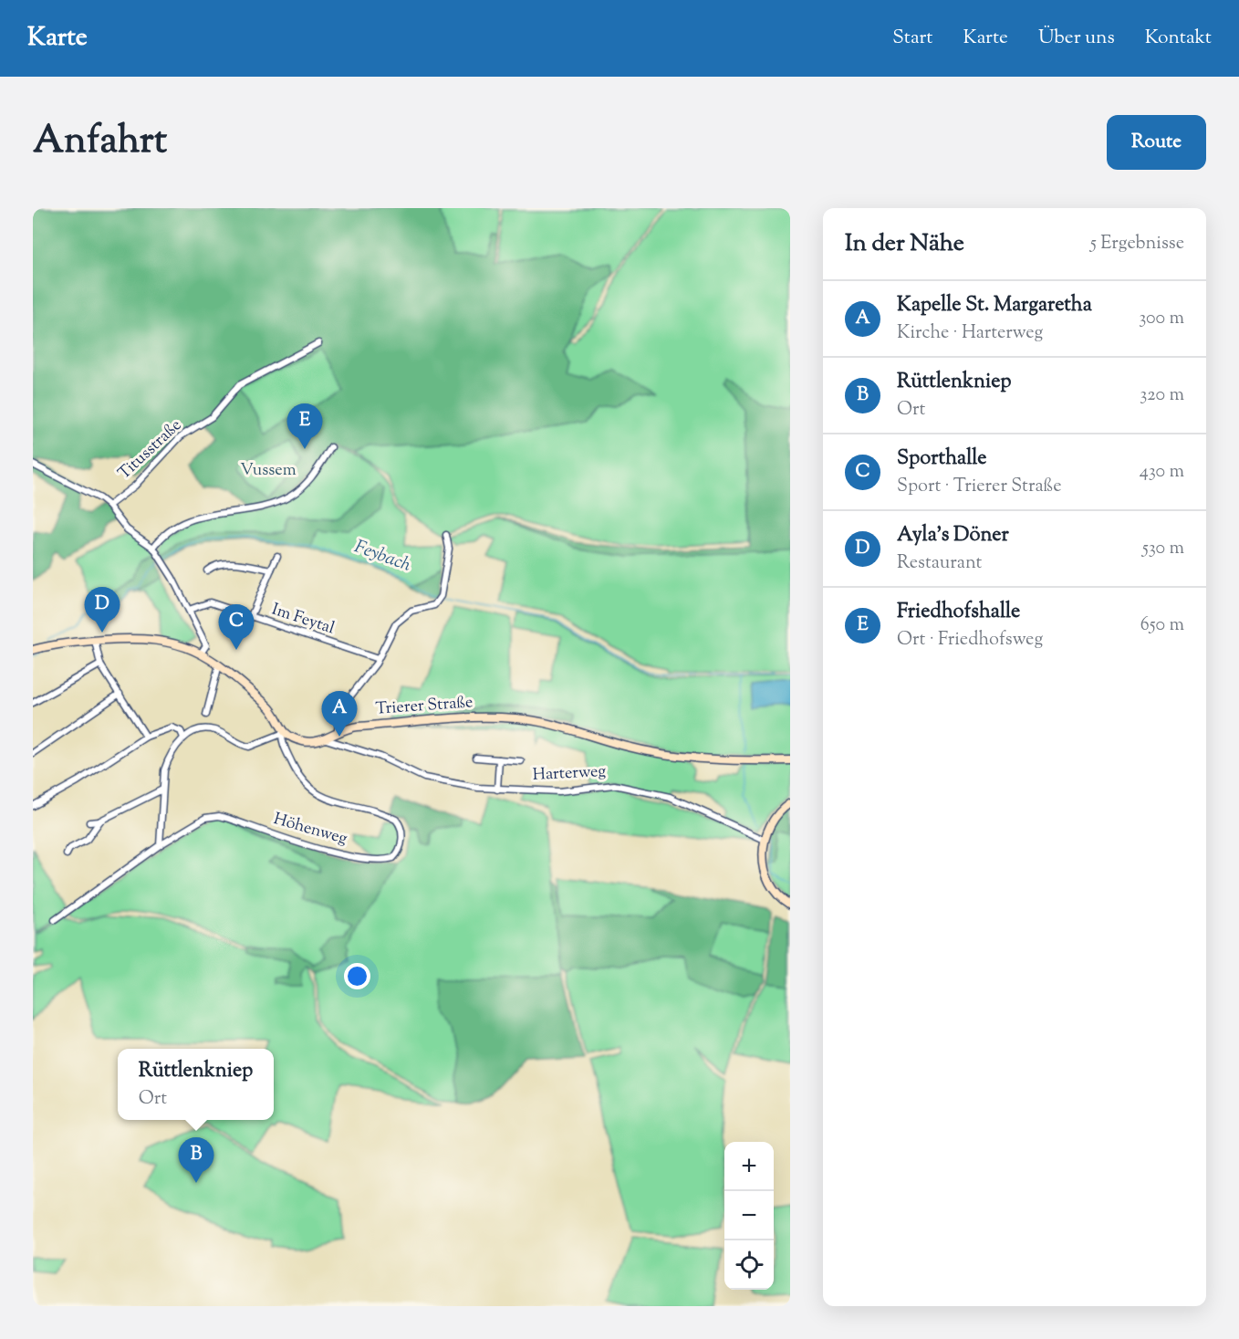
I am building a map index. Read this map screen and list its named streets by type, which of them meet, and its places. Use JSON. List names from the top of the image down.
{
  "streets": {
    "main road": ["Trierer Straße"],
    "street": [
      "Titusstraße",
      "Im Feytal",
      "Harterweg",
      "Höhenweg"
    ]
  },
  "crossings": [
    ["Trierer Straße", "Harterweg"]
  ],
  "water": ["Feybach"],
  "parks": ["Vussem"],
  "page": {
    "header": "Karte",
    "nav": [
      "Start",
      "Karte",
      "Über uns",
      "Kontakt"
    ],
    "title": "Anfahrt",
    "buttons": "Route",
    "heading": ["In der Nähe", "5 Ergebnisse"],
    "list": [
      {
        "mark": "A",
        "name": "Kapelle St. Margaretha",
        "note": "Kirche · Harterweg",
        "value": "300 m"
      },
      {
        "mark": "B",
        "name": "Rüttlenkniep",
        "note": "Ort",
        "value": "320 m"
      },
      {
        "mark": "C",
        "name": "Sporthalle",
        "note": "Sport · Trierer Straße",
        "value": "430 m"
      },
      {
        "mark": "D",
        "name": "Ayla's Döner",
        "note": "Restaurant",
        "value": "530 m"
      },
      {
        "mark": "E",
        "name": "Friedhofshalle",
        "note": "Ort · Friedhofsweg",
        "value": "650 m"
      }
    ],
    "pins": [
      "E",
      "D",
      "C",
      "A",
      "B"
    ],
    "popup": ["Rüttlenkniep", "Ort"],
    "map_buttons": ["+", "−"]
  }
}
